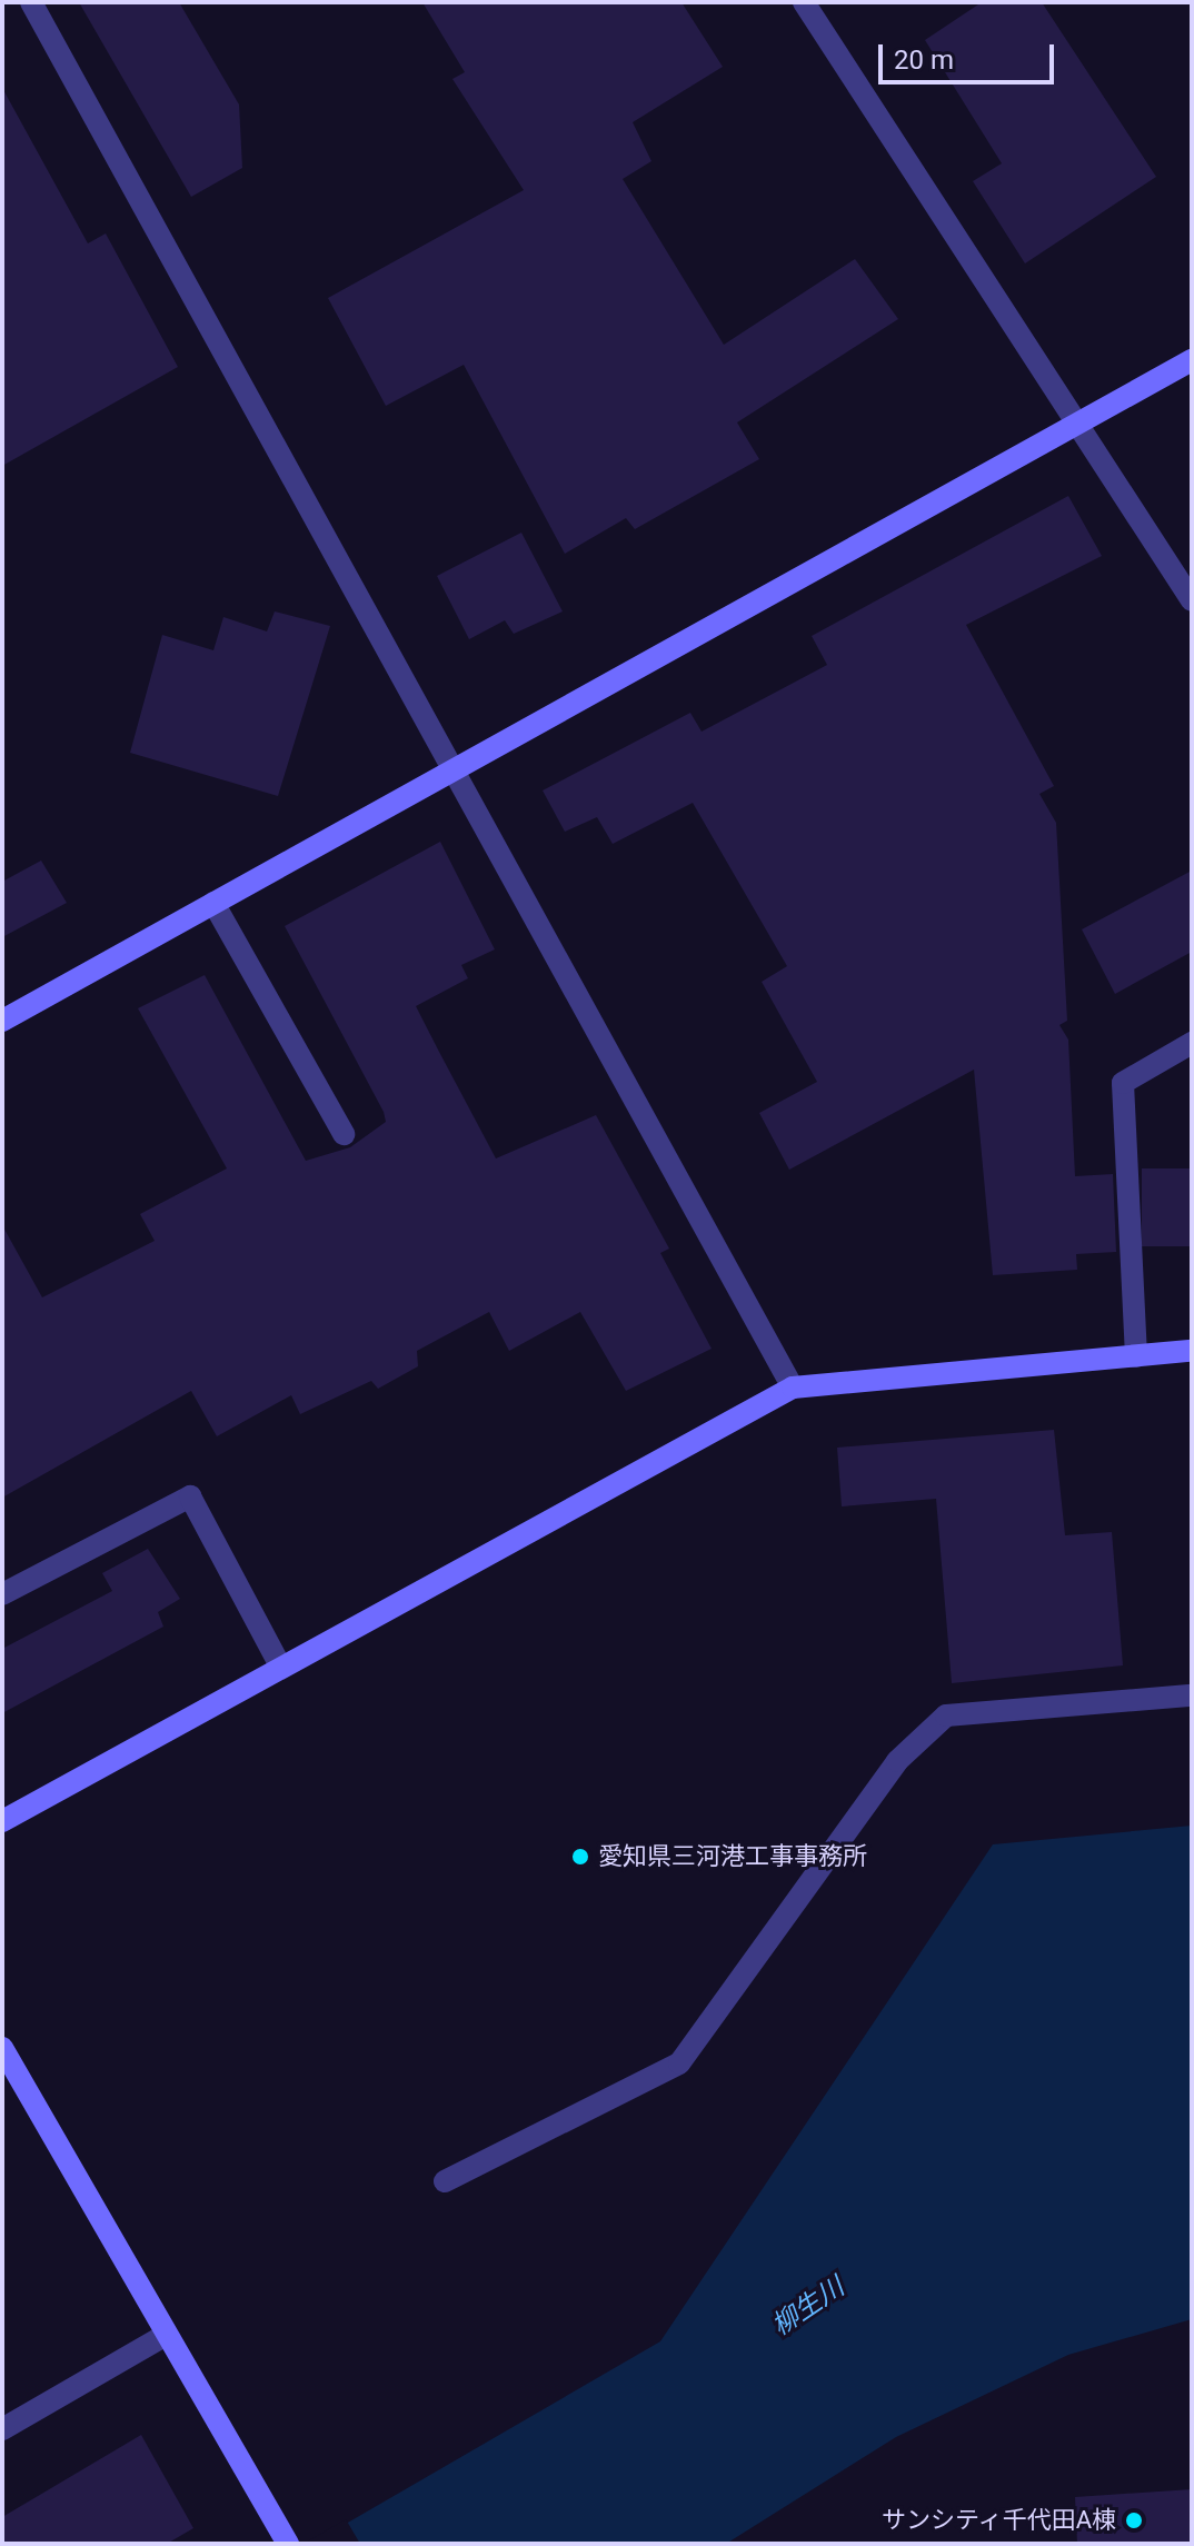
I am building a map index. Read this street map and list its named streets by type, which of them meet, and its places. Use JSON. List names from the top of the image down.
{
  "water": ["柳生川"],
  "places": ["愛知県三河港工事事務所", "サンシティ千代田A棟"],
  "scale_bar": "20 m"
}
